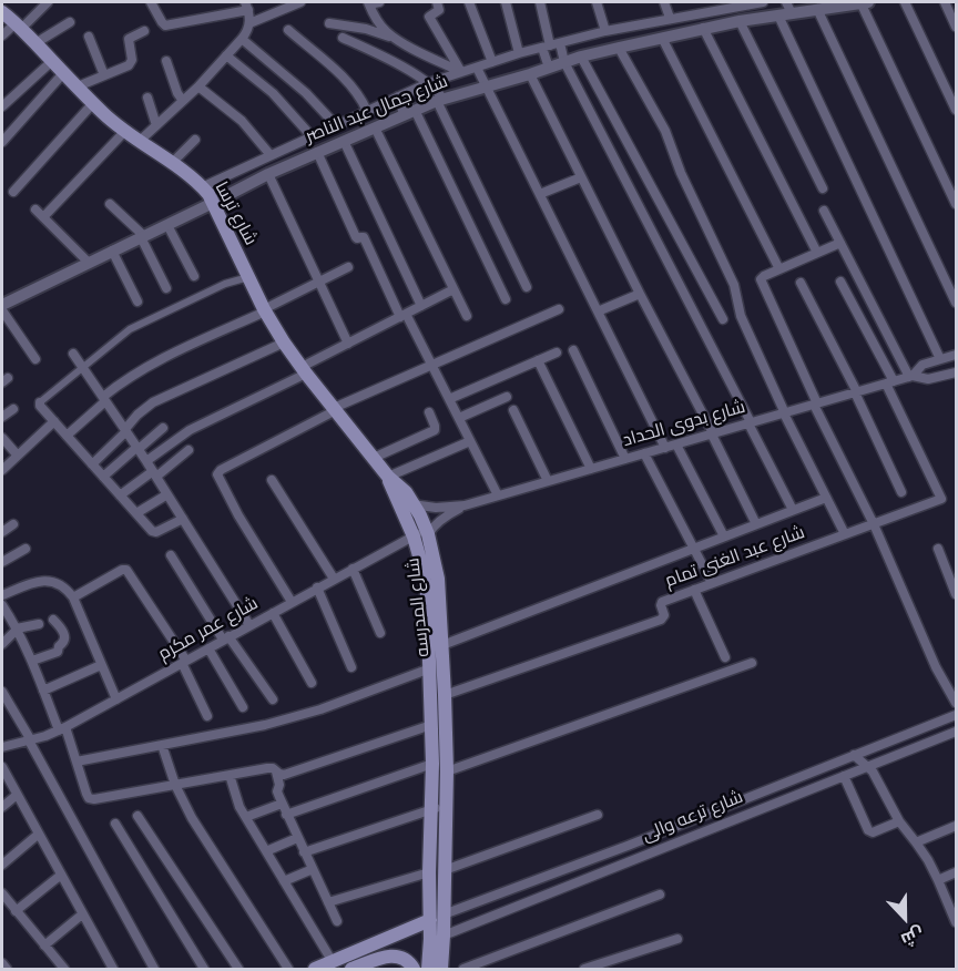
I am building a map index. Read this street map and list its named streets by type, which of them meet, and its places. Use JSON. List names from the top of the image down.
{
  "streets": {
    "main road": ["شارع ترسا", "شارع المدرسه"],
    "street": [
      "شارع جمال عبد الناصر",
      "شارع بدوى الحداد",
      "شارع عبد الغنى تمام",
      "شارع عمر مكرم",
      "شارع ترعه والى"
    ]
  },
  "crossings": [
    ["شارع جمال عبد الناصر", "شارع ترسا"],
    ["شارع ترسا", "شارع المدرسه"],
    ["شارع بدوى الحداد", "شارع عبد الغنى تمام"],
    ["شارع بدوى الحداد", "شارع المدرسه"],
    ["شارع بدوى الحداد", "شارع عمر مكرم"],
    ["شارع عبد الغنى تمام", "شارع المدرسه"],
    ["شارع المدرسه", "شارع عمر مكرم"],
    ["شارع المدرسه", "شارع ترعه والى"]
  ],
  "north": "bottom"
}
